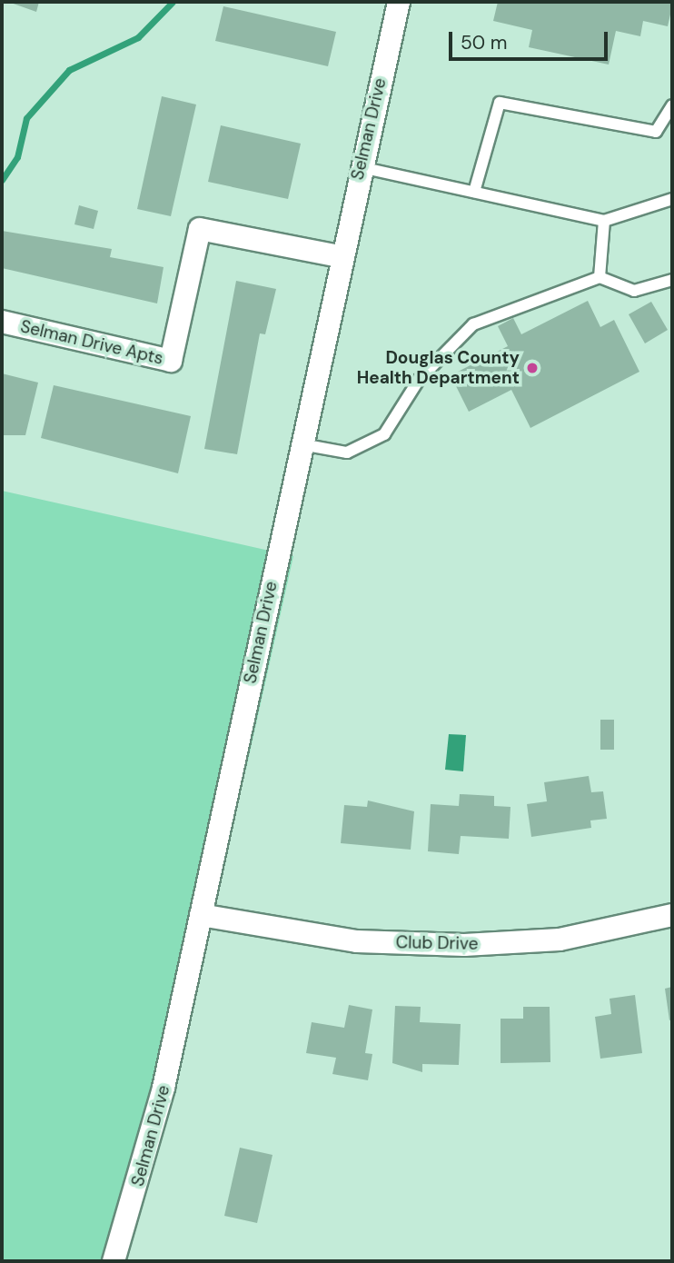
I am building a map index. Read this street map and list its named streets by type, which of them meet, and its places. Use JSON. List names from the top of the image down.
{
  "streets": {
    "street": ["Selman Drive", "Selman Drive Apts", "Club Drive"]
  },
  "crossings": [
    ["Selman Drive", "Selman Drive Apts"],
    ["Selman Drive", "Club Drive"]
  ],
  "places": ["Douglas County Health Department"],
  "scale_bar": "50 m"
}
